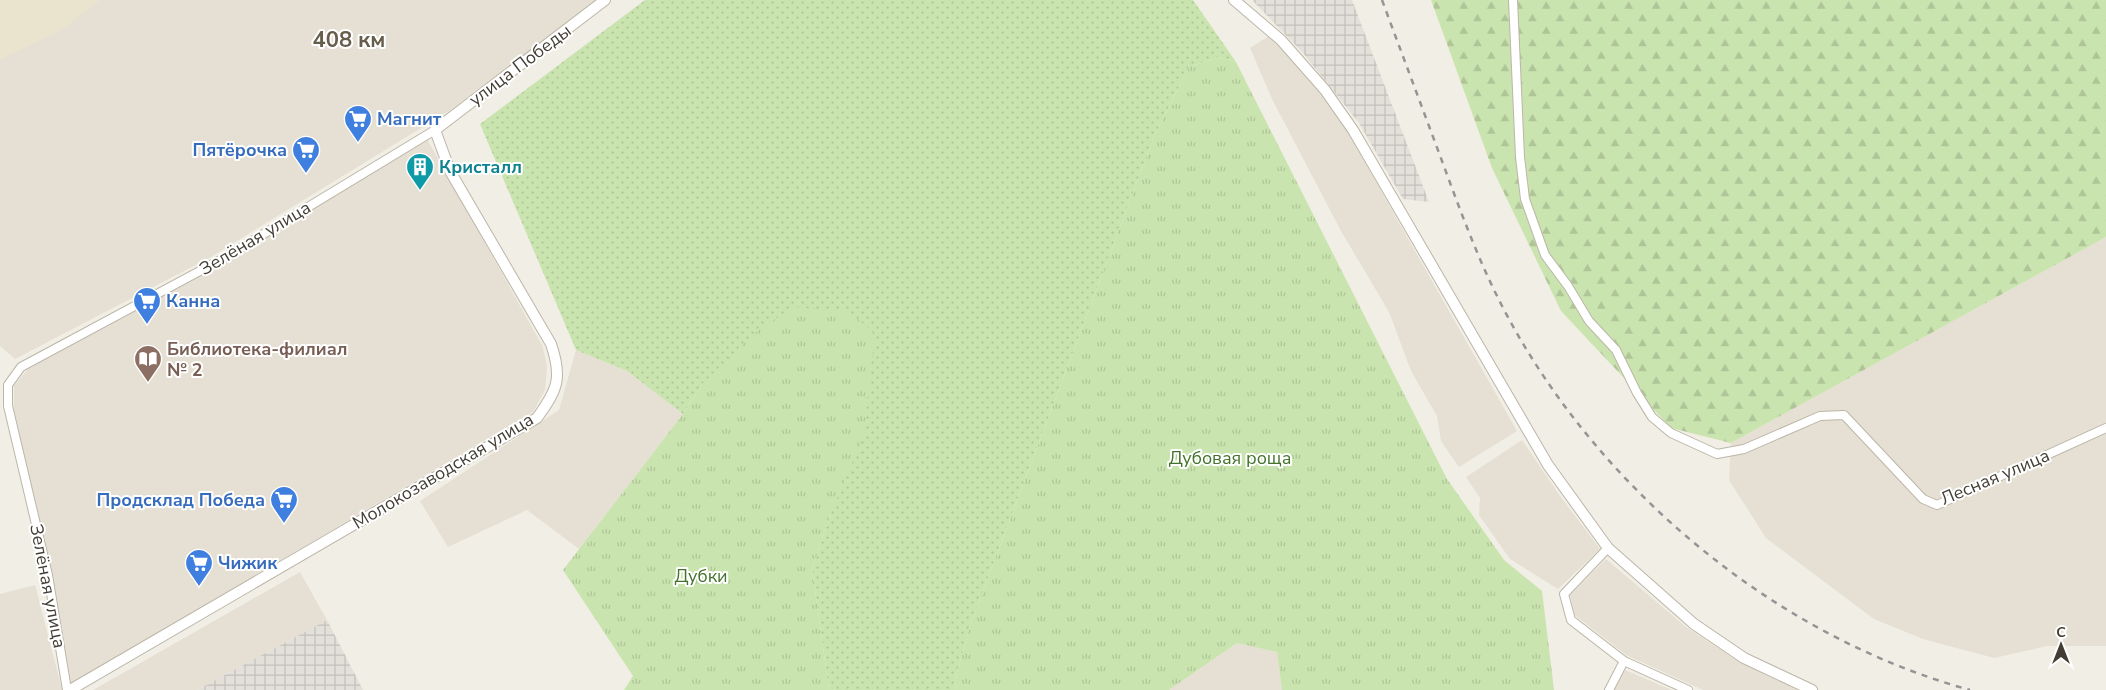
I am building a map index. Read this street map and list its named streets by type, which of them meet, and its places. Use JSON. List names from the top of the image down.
{
  "streets": {
    "street": [
      "улица Победы",
      "Зелёная улица",
      "Молокозаводская улица",
      "Лесная улица"
    ]
  },
  "crossings": [
    ["улица Победы", "Зелёная улица"],
    ["улица Победы", "Молокозаводская улица"],
    ["Зелёная улица", "Молокозаводская улица"]
  ],
  "districts": ["408 км"],
  "parks": ["Дубовая роща", "Дубки"],
  "places": {
    "supermarket": [
      "Магнит",
      "Пятёрочка",
      "Канна",
      "Продсклад Победа",
      "Чижик"
    ],
    "building": ["Кристалл"],
    "library": ["Библиотека-филиал № 2"]
  },
  "north": "top"
}
